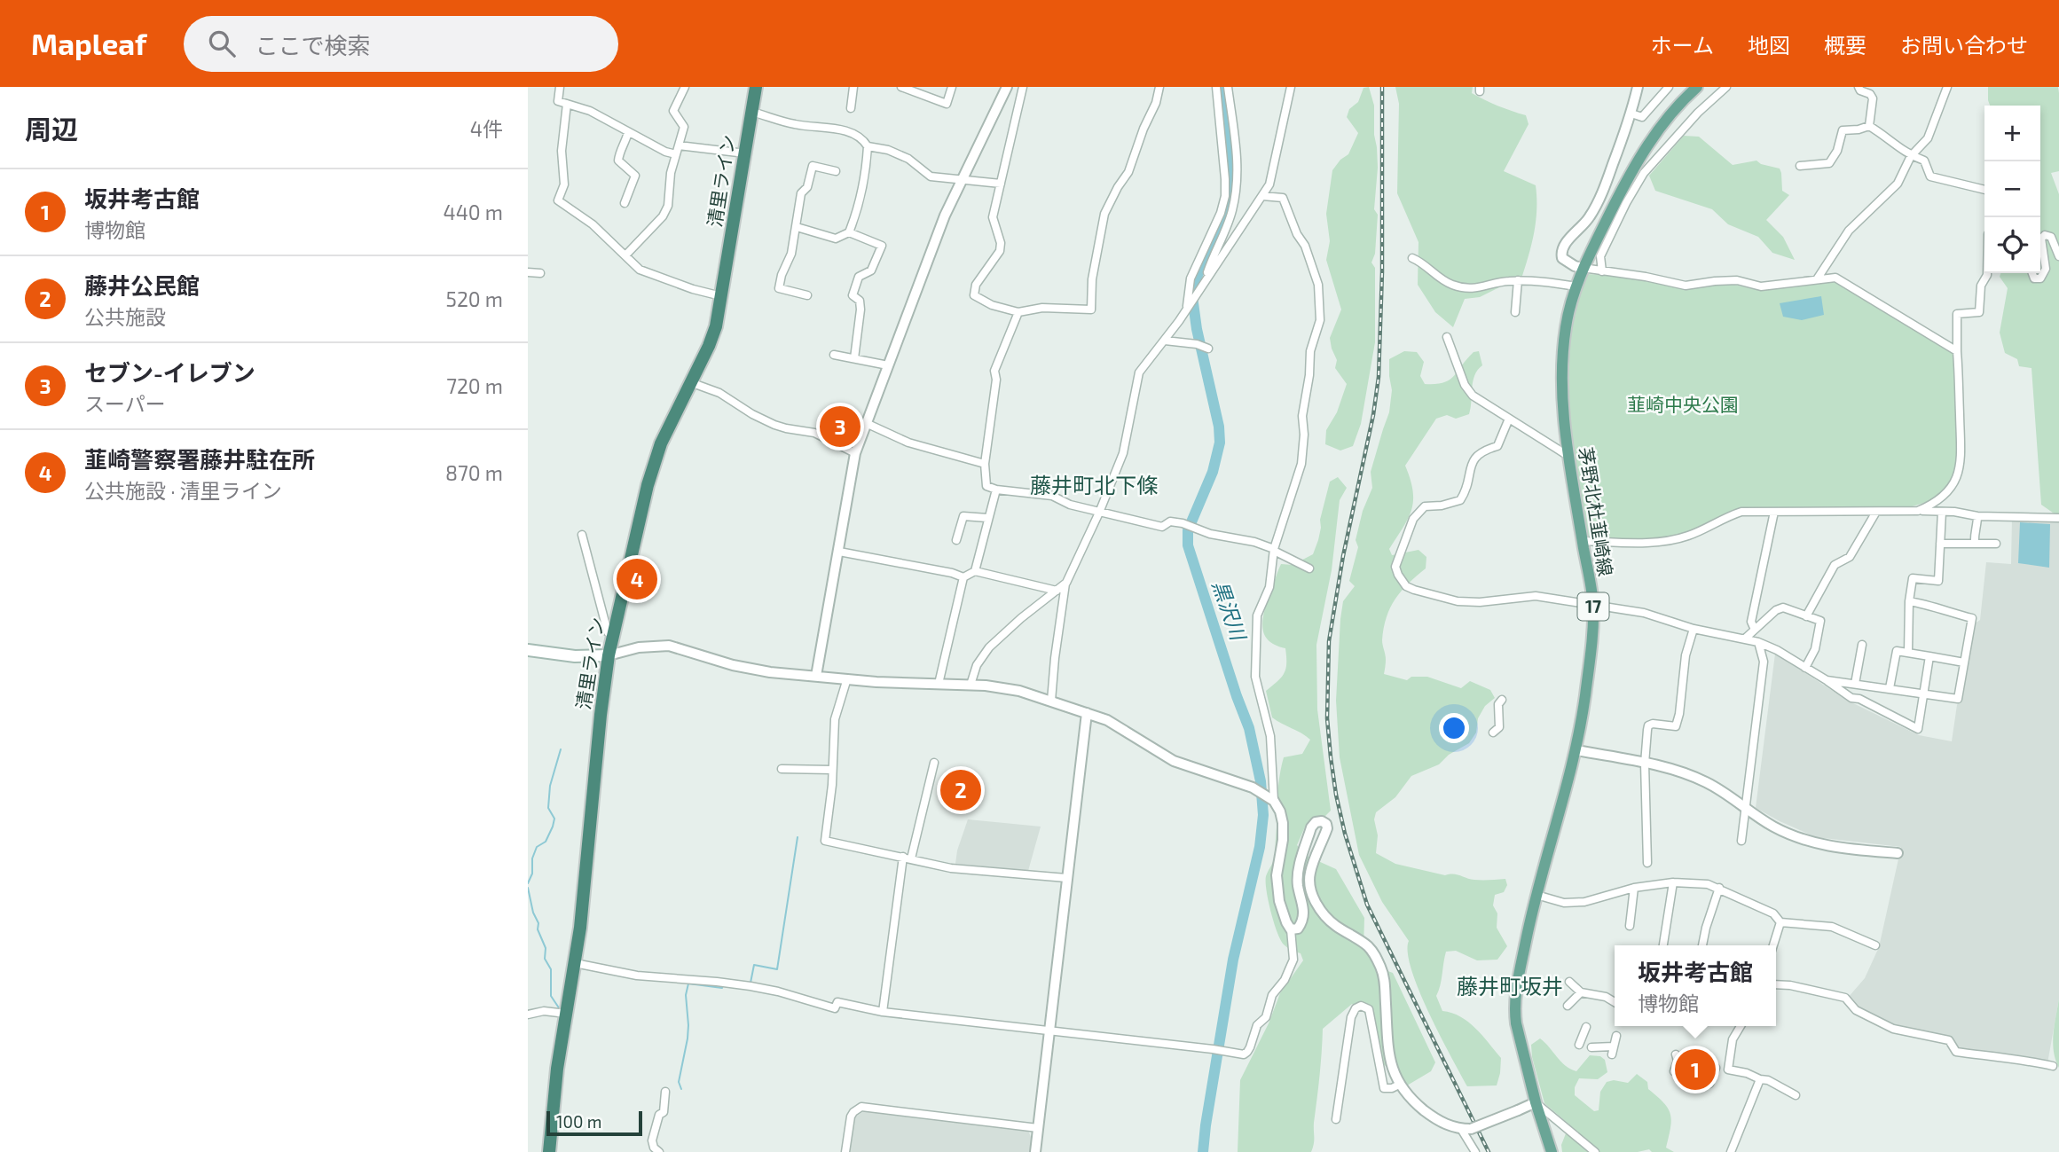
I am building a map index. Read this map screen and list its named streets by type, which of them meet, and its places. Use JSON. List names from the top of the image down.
{
  "streets": {
    "highway": ["清里ライン"],
    "main road": ["茅野北杜韮崎線", "17"]
  },
  "districts": ["藤井町北下條", "藤井町坂井"],
  "water": ["黒沢川"],
  "parks": ["韮崎中央公園"],
  "scale_bar": "100 m",
  "page": {
    "header": "Mapleaf",
    "search": "ここで検索",
    "nav": [
      "ホーム",
      "地図",
      "概要",
      "お問い合わせ"
    ],
    "heading": ["周辺", "4件"],
    "map_buttons": ["+", "−"],
    "list": [
      {
        "mark": "1",
        "name": "坂井考古館",
        "note": "博物館",
        "value": "440 m"
      },
      {
        "mark": "2",
        "name": "藤井公民館",
        "note": "公共施設",
        "value": "520 m"
      },
      {
        "mark": "3",
        "name": "セブン-イレブン",
        "note": "スーパー",
        "value": "720 m"
      },
      {
        "mark": "4",
        "name": "韮崎警察署藤井駐在所",
        "note": "公共施設 · 清里ライン",
        "value": "870 m"
      }
    ],
    "pins": [
      "3",
      "4",
      "2",
      "1"
    ],
    "popup": ["坂井考古館", "博物館"],
    "scale": "100 m"
  }
}
